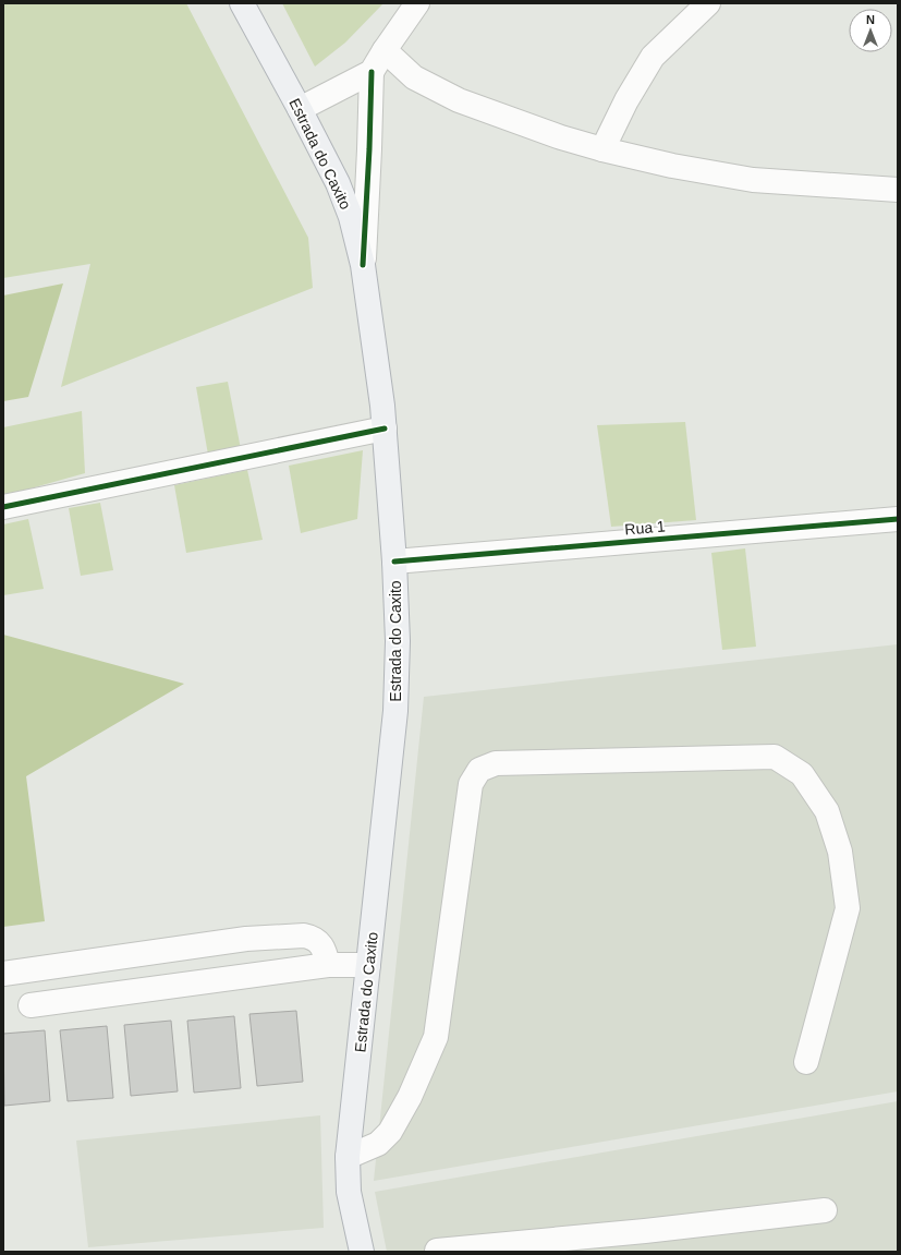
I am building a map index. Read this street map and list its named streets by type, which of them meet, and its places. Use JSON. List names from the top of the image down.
{
  "streets": {
    "main road": ["Estrada do Caxito"],
    "street": ["Rua 1"]
  },
  "crossings": [
    ["Estrada do Caxito", "Rua 1"]
  ],
  "north": "top"
}
